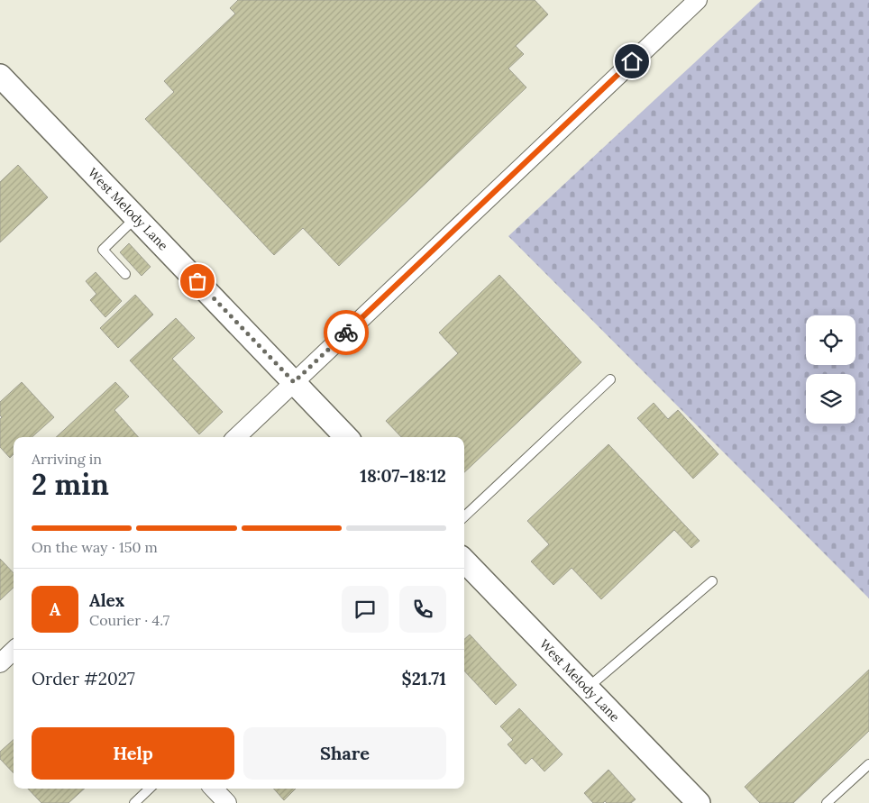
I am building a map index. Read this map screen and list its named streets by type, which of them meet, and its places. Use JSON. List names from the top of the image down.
{
  "streets": {
    "street": ["West Melody Lane"]
  },
  "page": {
    "heading": ["2 min", "Arriving in", "18:07–18:12"],
    "panel": [
      "Alex",
      "Courier · 4.7",
      "Order #2027",
      "$21.71"
    ],
    "bar": "On the way · 150 m",
    "round": "A",
    "buttons": ["Help", "Share"]
  }
}
